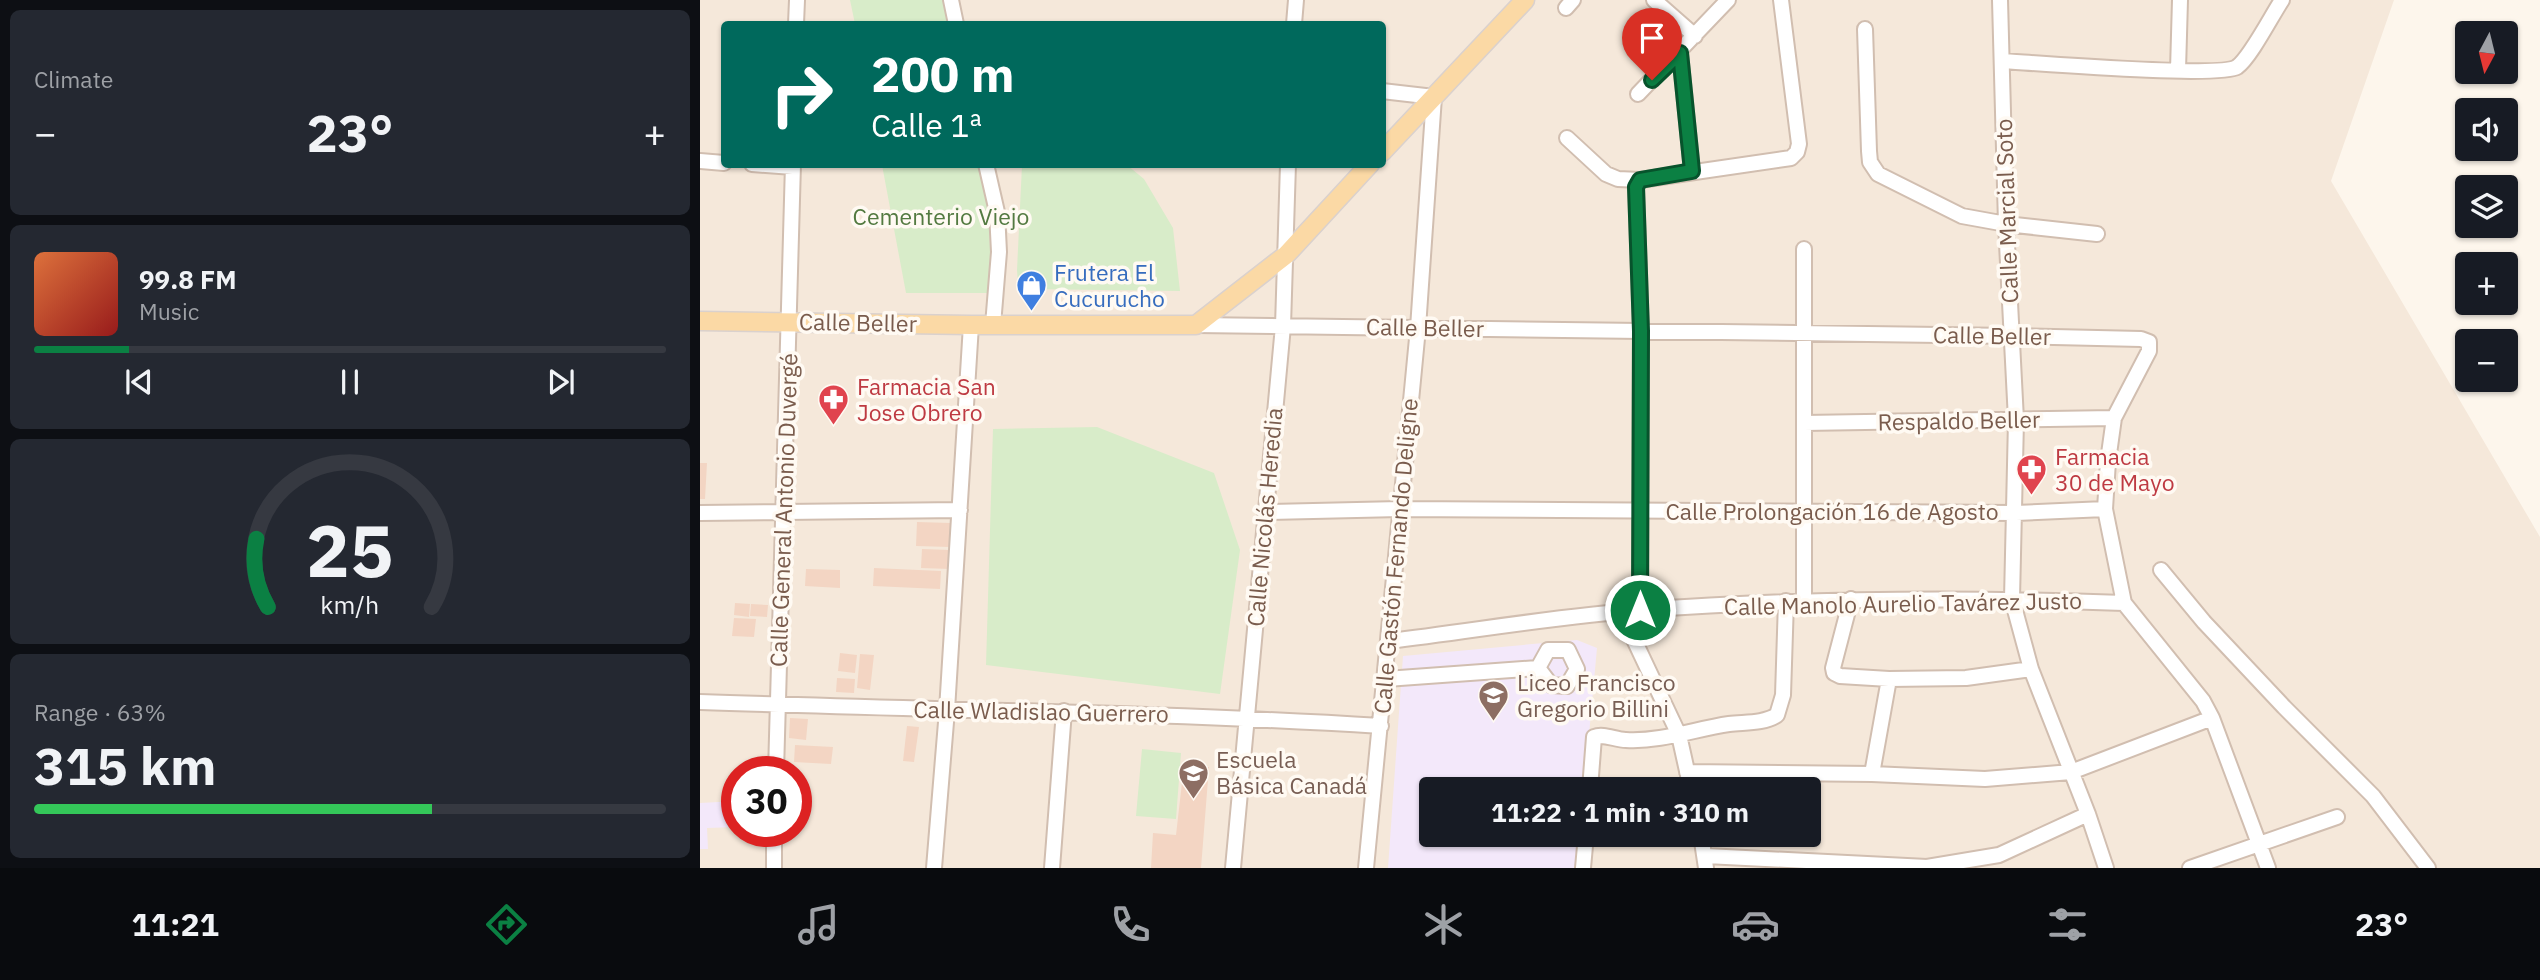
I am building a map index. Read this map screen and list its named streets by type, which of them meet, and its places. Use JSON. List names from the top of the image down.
{
  "streets": {
    "main road": ["Calle Beller"],
    "street": [
      "Calle Marcial Soto",
      "Respaldo Beller",
      "Calle General Antonio Duvergé",
      "Calle Prolongación 16 de Agosto",
      "Calle Nicolás Heredia",
      "Calle Gastón Fernando Deligne",
      "Calle Manolo Aurelio Tavárez Justo",
      "Calle Wladislao Guerrero"
    ]
  },
  "crossings": [
    ["Calle Marcial Soto", "Calle Beller"],
    ["Calle Marcial Soto", "Respaldo Beller"],
    ["Calle Marcial Soto", "Calle Prolongación 16 de Agosto"],
    ["Calle Marcial Soto", "Calle Manolo Aurelio Tavárez Justo"],
    ["Calle Beller", "Respaldo Beller"],
    ["Calle Beller", "Calle General Antonio Duvergé"],
    ["Calle Beller", "Calle Nicolás Heredia"],
    ["Calle Beller", "Calle Gastón Fernando Deligne"],
    ["Calle General Antonio Duvergé", "Calle Wladislao Guerrero"],
    ["Calle Prolongación 16 de Agosto", "Calle Nicolás Heredia"],
    ["Calle Prolongación 16 de Agosto", "Calle Gastón Fernando Deligne"],
    ["Calle Nicolás Heredia", "Calle Wladislao Guerrero"],
    ["Calle Gastón Fernando Deligne", "Calle Manolo Aurelio Tavárez Justo"],
    ["Calle Gastón Fernando Deligne", "Calle Wladislao Guerrero"]
  ],
  "parks": ["Cementerio Viejo"],
  "places": {
    "shop": ["Frutera El Cucurucho"],
    "pharmacy": ["Farmacia San Jose Obrero", "Farmacia 30 de Mayo"],
    "school or university": ["Liceo Francisco Gregorio Billini", "Escuela Básica Canadá"]
  },
  "north": "bottom",
  "page": {
    "tile": [
      "Climate",
      ["Range · 63%", "315 km"]
    ],
    "map_buttons": ["+", "−"],
    "turn": ["200 m", "Calle 1ª"],
    "heat": ["−", "23°", "+"],
    "song": ["99.8 FM", "Music"],
    "limit": "30",
    "trip": "11:22 · 1 min · 310 m",
    "tabs": ["11:21", "23°"],
    "gauge": ["25", "km/h"]
  }
}
